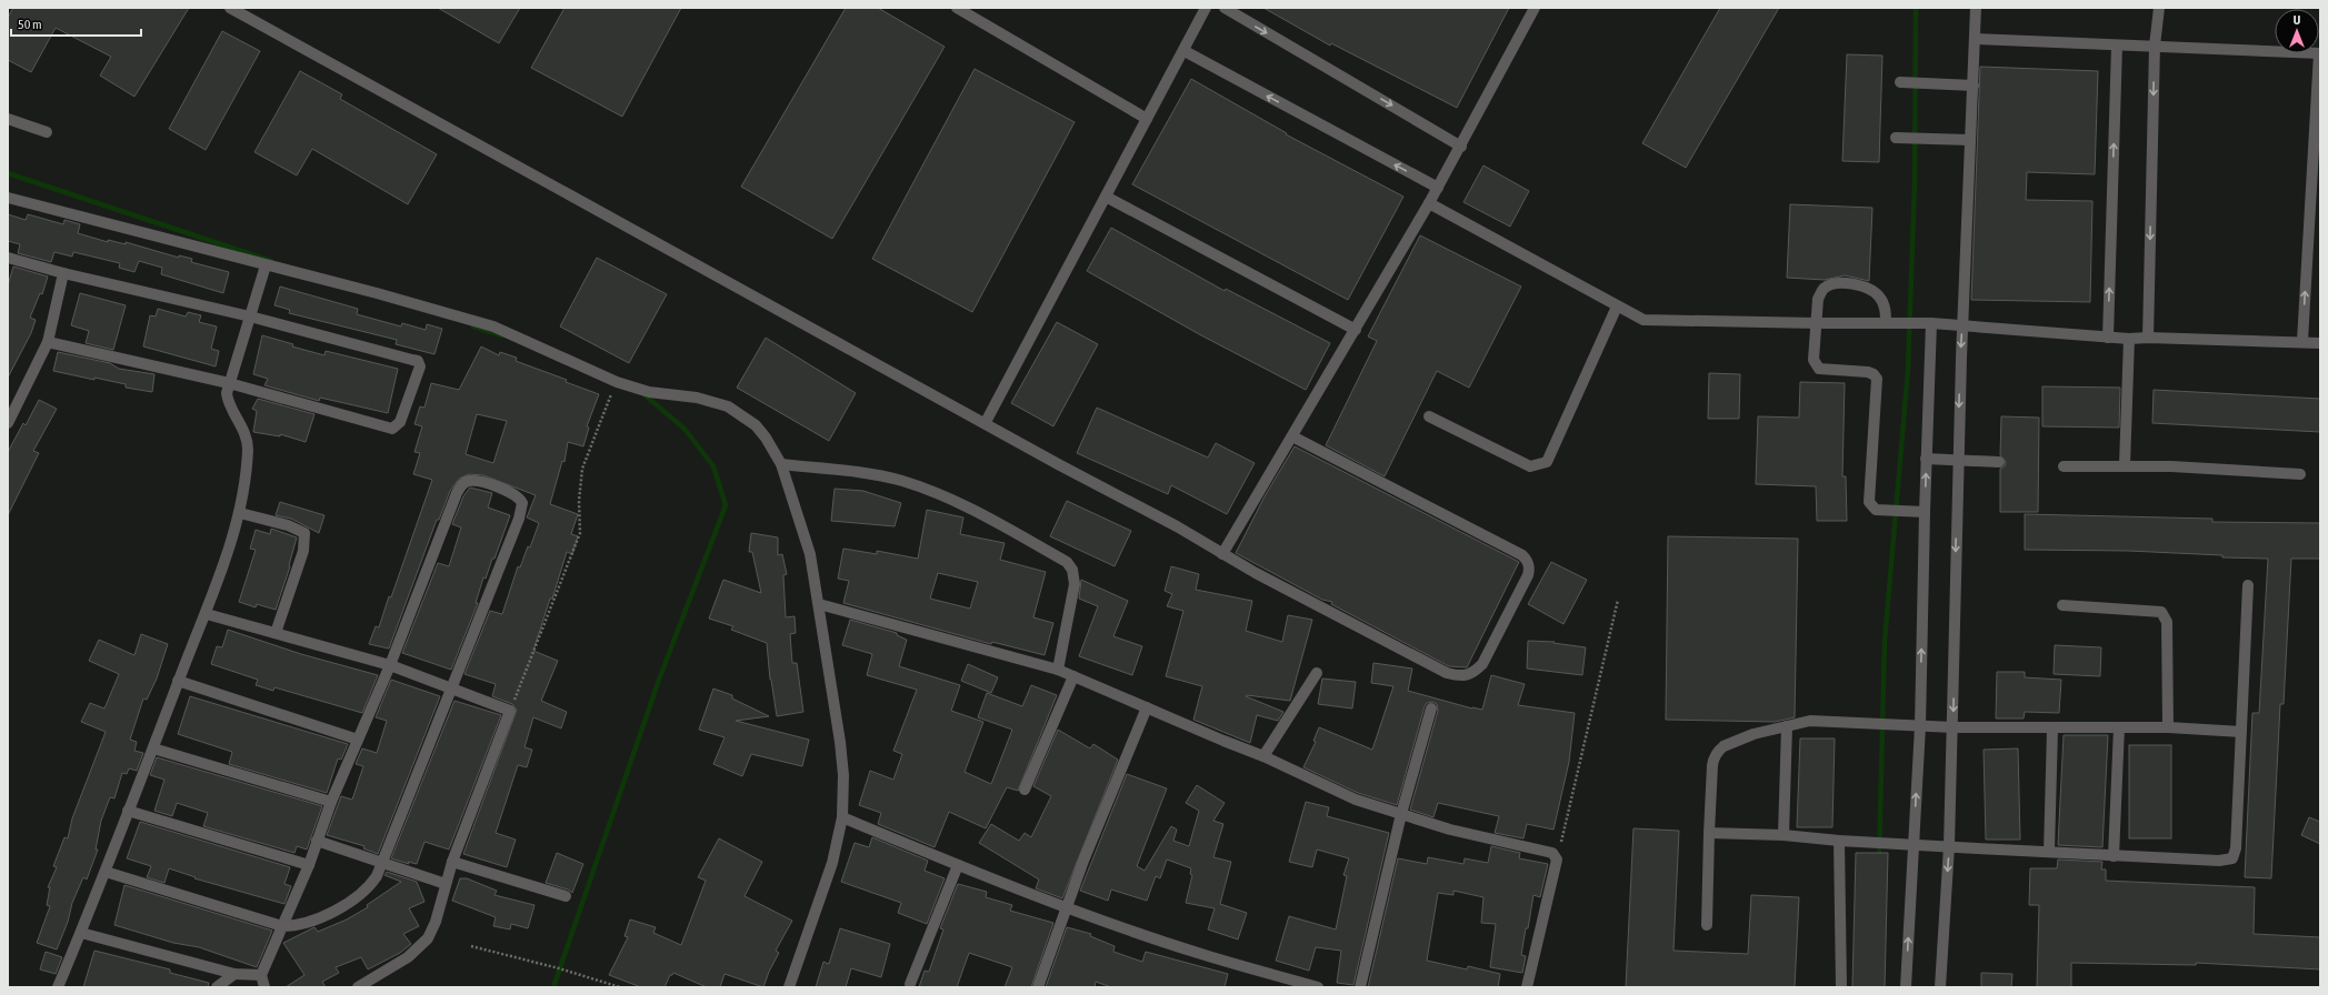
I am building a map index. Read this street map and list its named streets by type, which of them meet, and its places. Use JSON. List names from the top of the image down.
{
  "scale_bar": "50 m",
  "north": "top"
}
